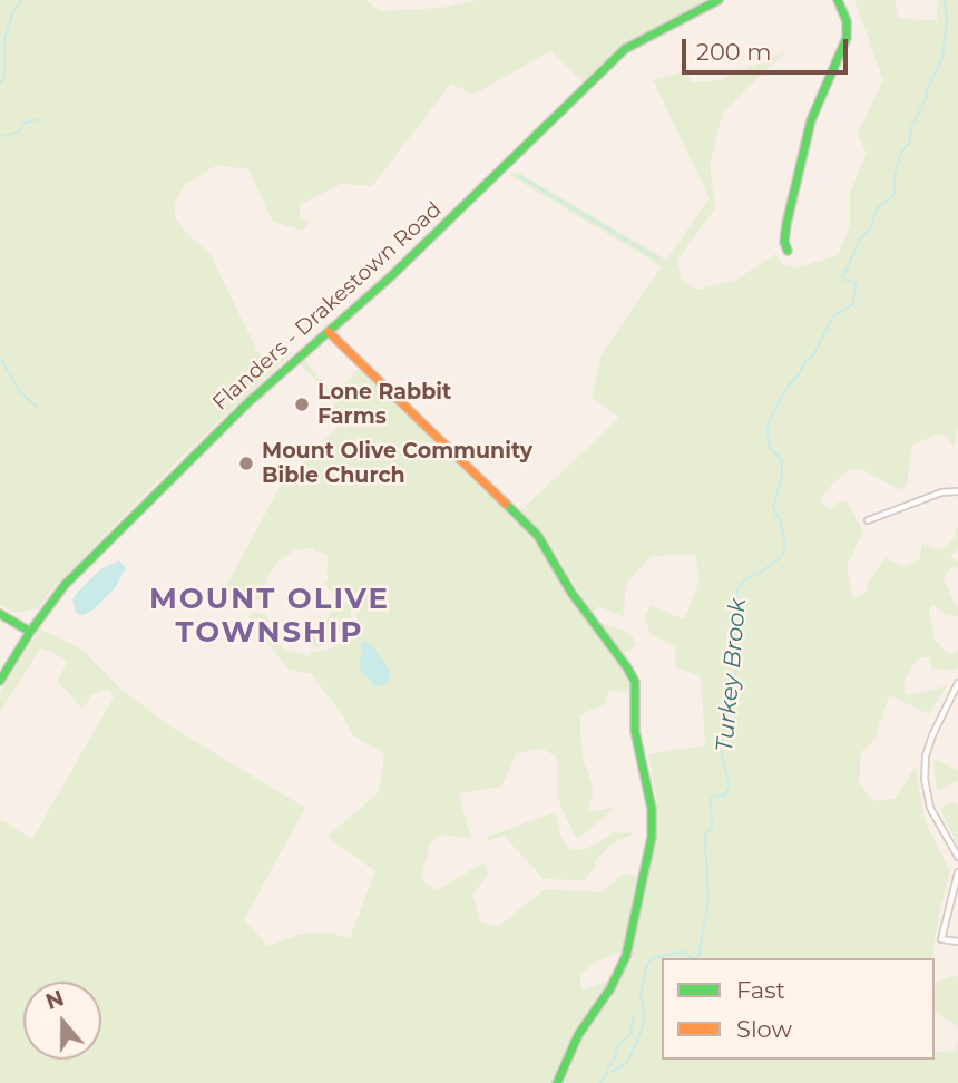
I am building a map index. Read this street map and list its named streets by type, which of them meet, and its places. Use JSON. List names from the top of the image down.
{
  "streets": {
    "street": ["Flanders - Drakestown Road"]
  },
  "districts": ["MOUNT OLIVE TOWNSHIP"],
  "water": ["Turkey Brook"],
  "places": ["Lone Rabbit Farms", "Mount Olive Community Bible Church"],
  "legend": ["Fast", "Slow"],
  "scale_bar": "200 m",
  "north": "top"
}
